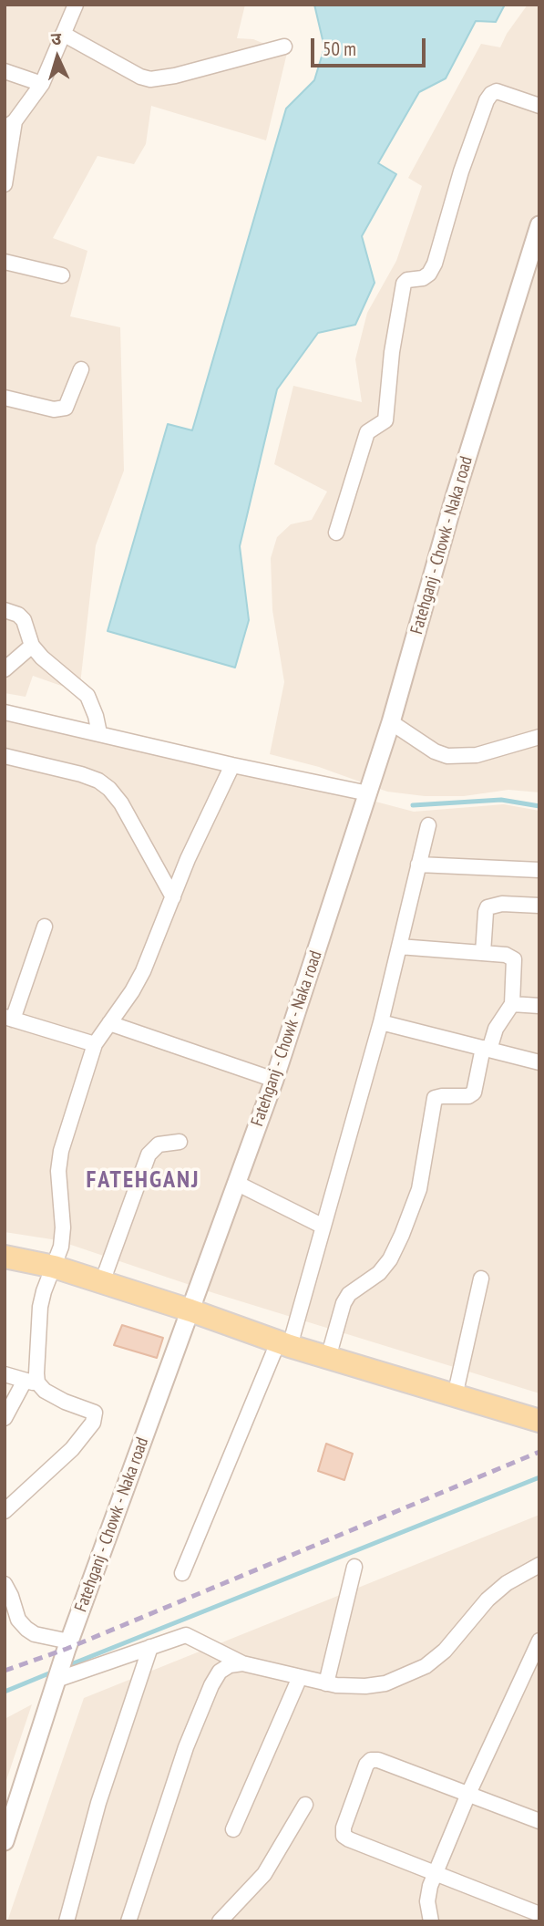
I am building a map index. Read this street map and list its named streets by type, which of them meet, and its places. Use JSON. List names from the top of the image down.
{
  "streets": {
    "street": ["Fatehganj - Chowk - Naka road"]
  },
  "districts": ["FATEHGANJ"],
  "scale_bar": "50 m",
  "north": "top"
}
